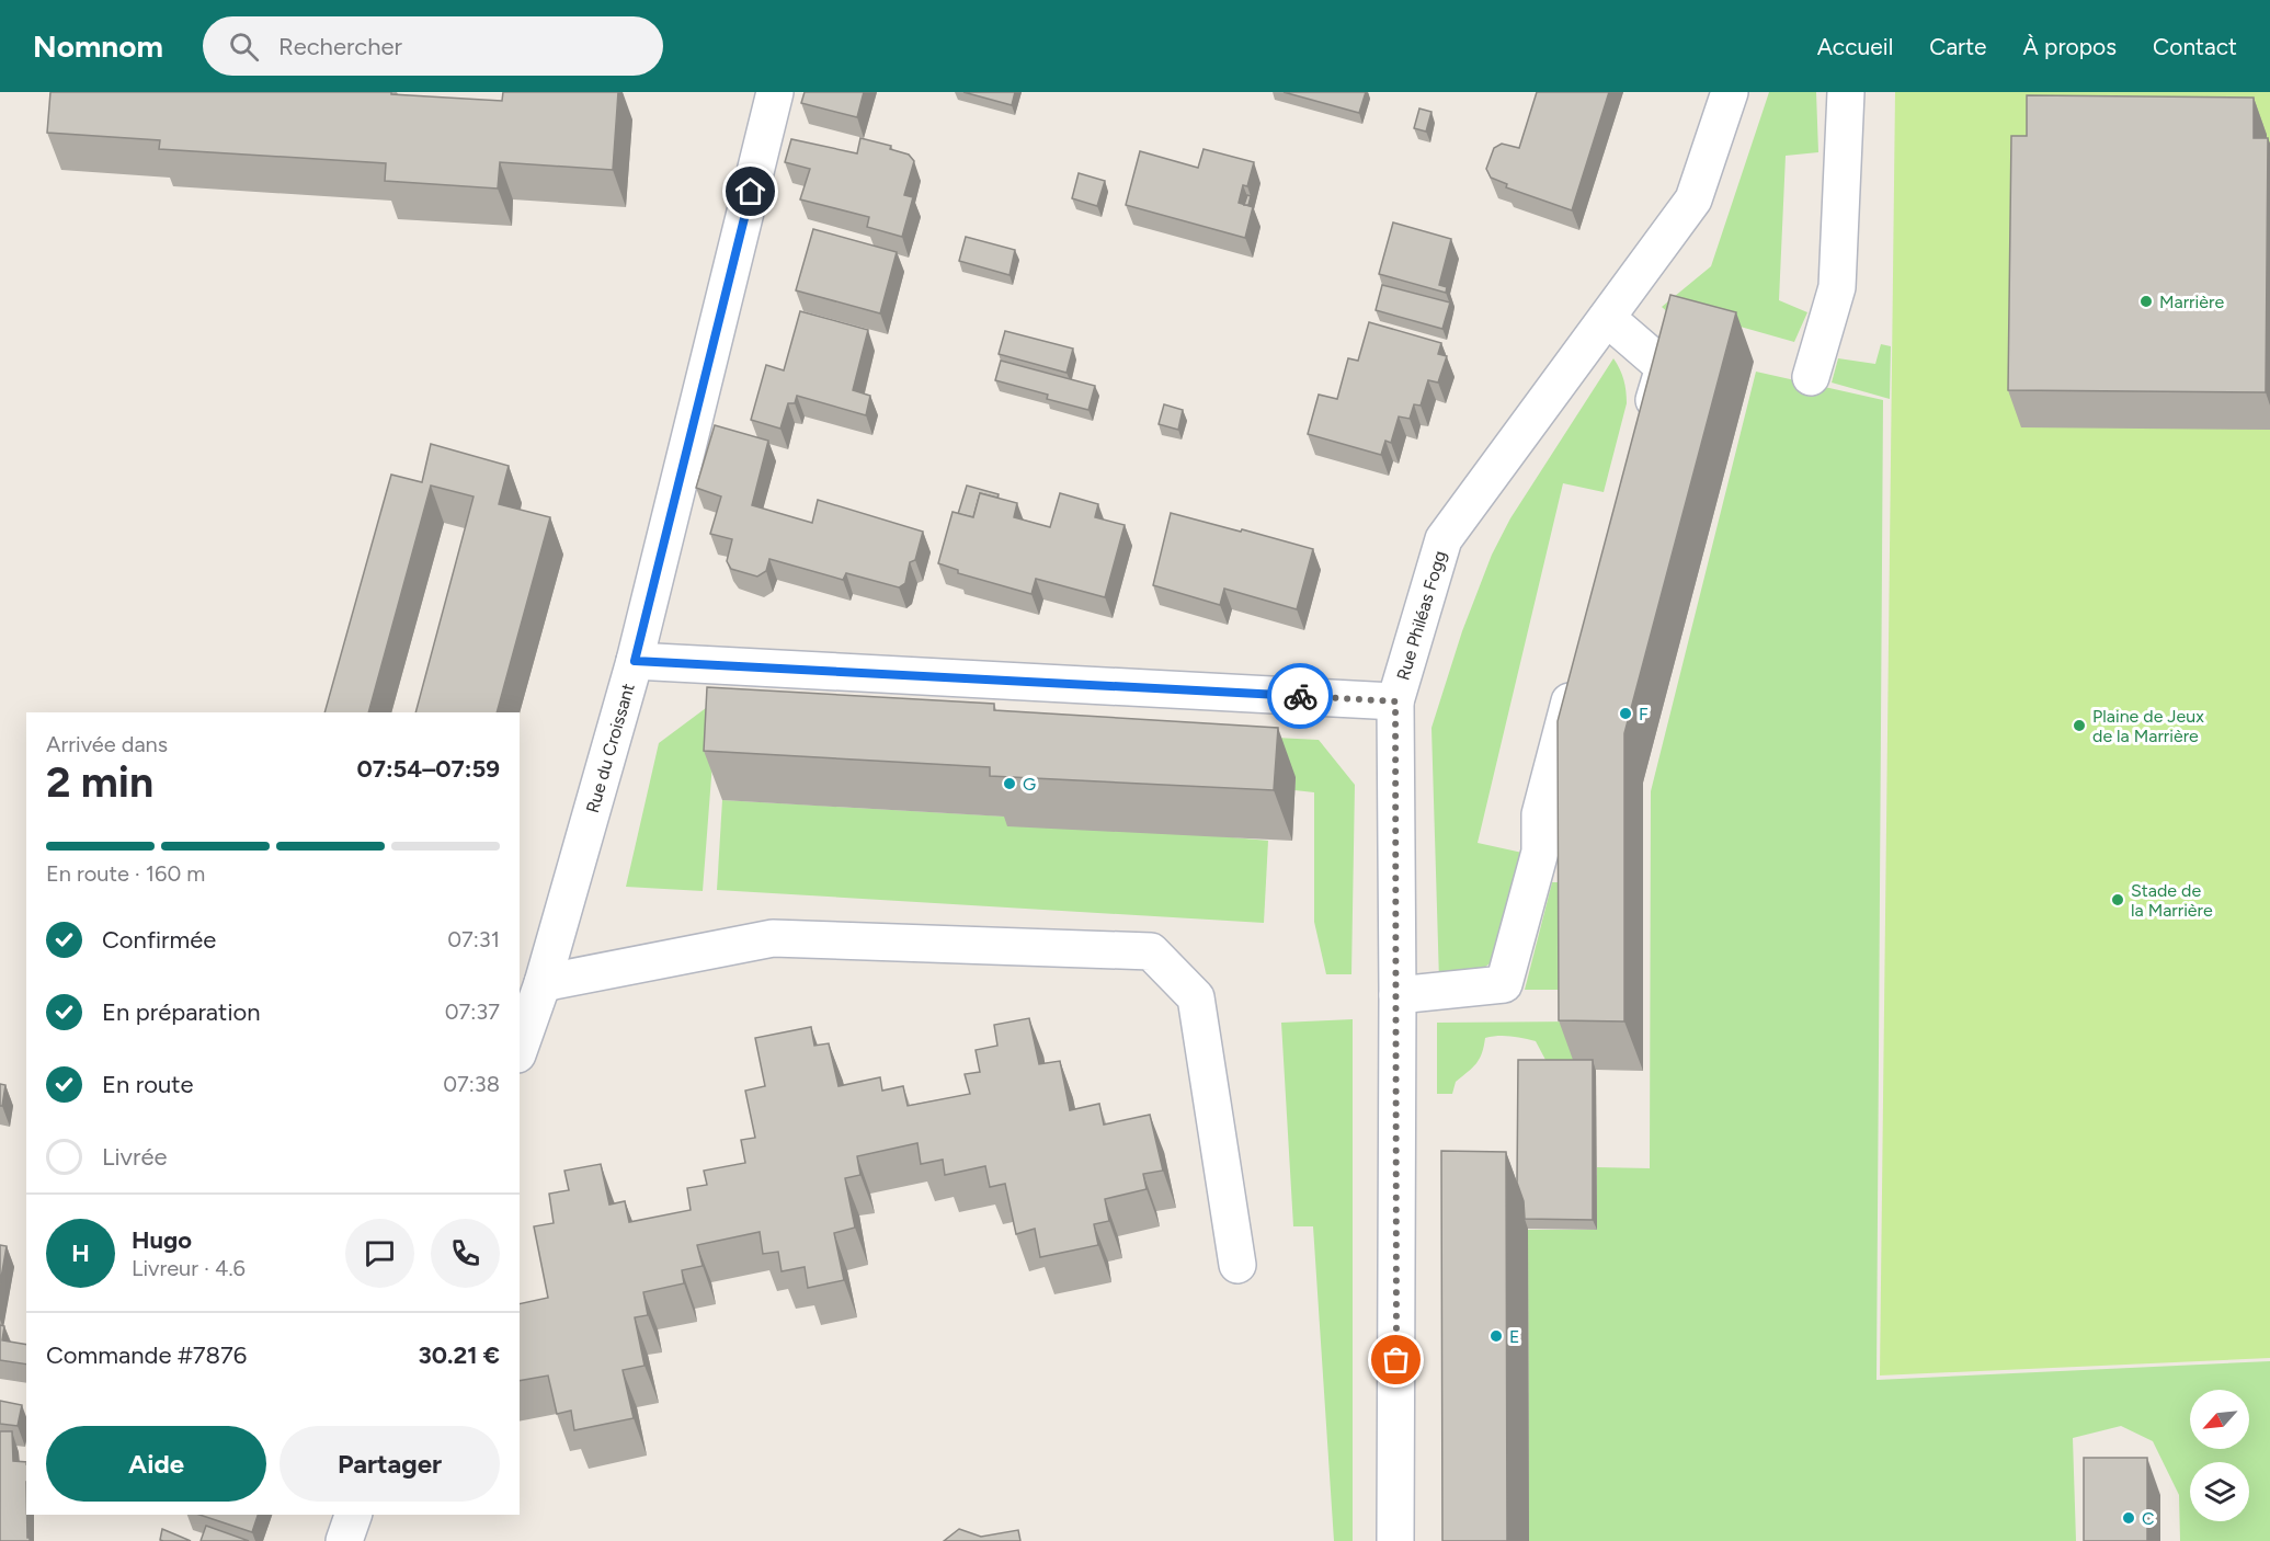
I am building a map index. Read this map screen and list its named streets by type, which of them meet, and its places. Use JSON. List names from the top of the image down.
{
  "streets": {
    "street": ["Rue Philéas Fogg", "Rue du Croissant"]
  },
  "crossings": [
    ["Rue Philéas Fogg", "Rue du Croissant"]
  ],
  "places": [
    "Marrière",
    "F",
    "Plaine de Jeux de la Marrière",
    "G",
    "Stade de la Marrière",
    "E",
    "C"
  ],
  "north": "bottom left",
  "page": {
    "header": "Nomnom",
    "search": "Rechercher",
    "nav": [
      "Accueil",
      "Carte",
      "À propos",
      "Contact"
    ],
    "heading": ["2 min", "Arrivée dans", "07:54–07:59"],
    "panel": [
      "Hugo",
      "Livreur · 4.6",
      "Commande #7876",
      "30.21 €"
    ],
    "bar": "En route · 160 m",
    "list": [
      ["Confirmée", "07:31"],
      ["En préparation", "07:37"],
      ["En route", "07:38"],
      "Livrée"
    ],
    "round": "H",
    "buttons": ["Aide", "Partager"]
  }
}
